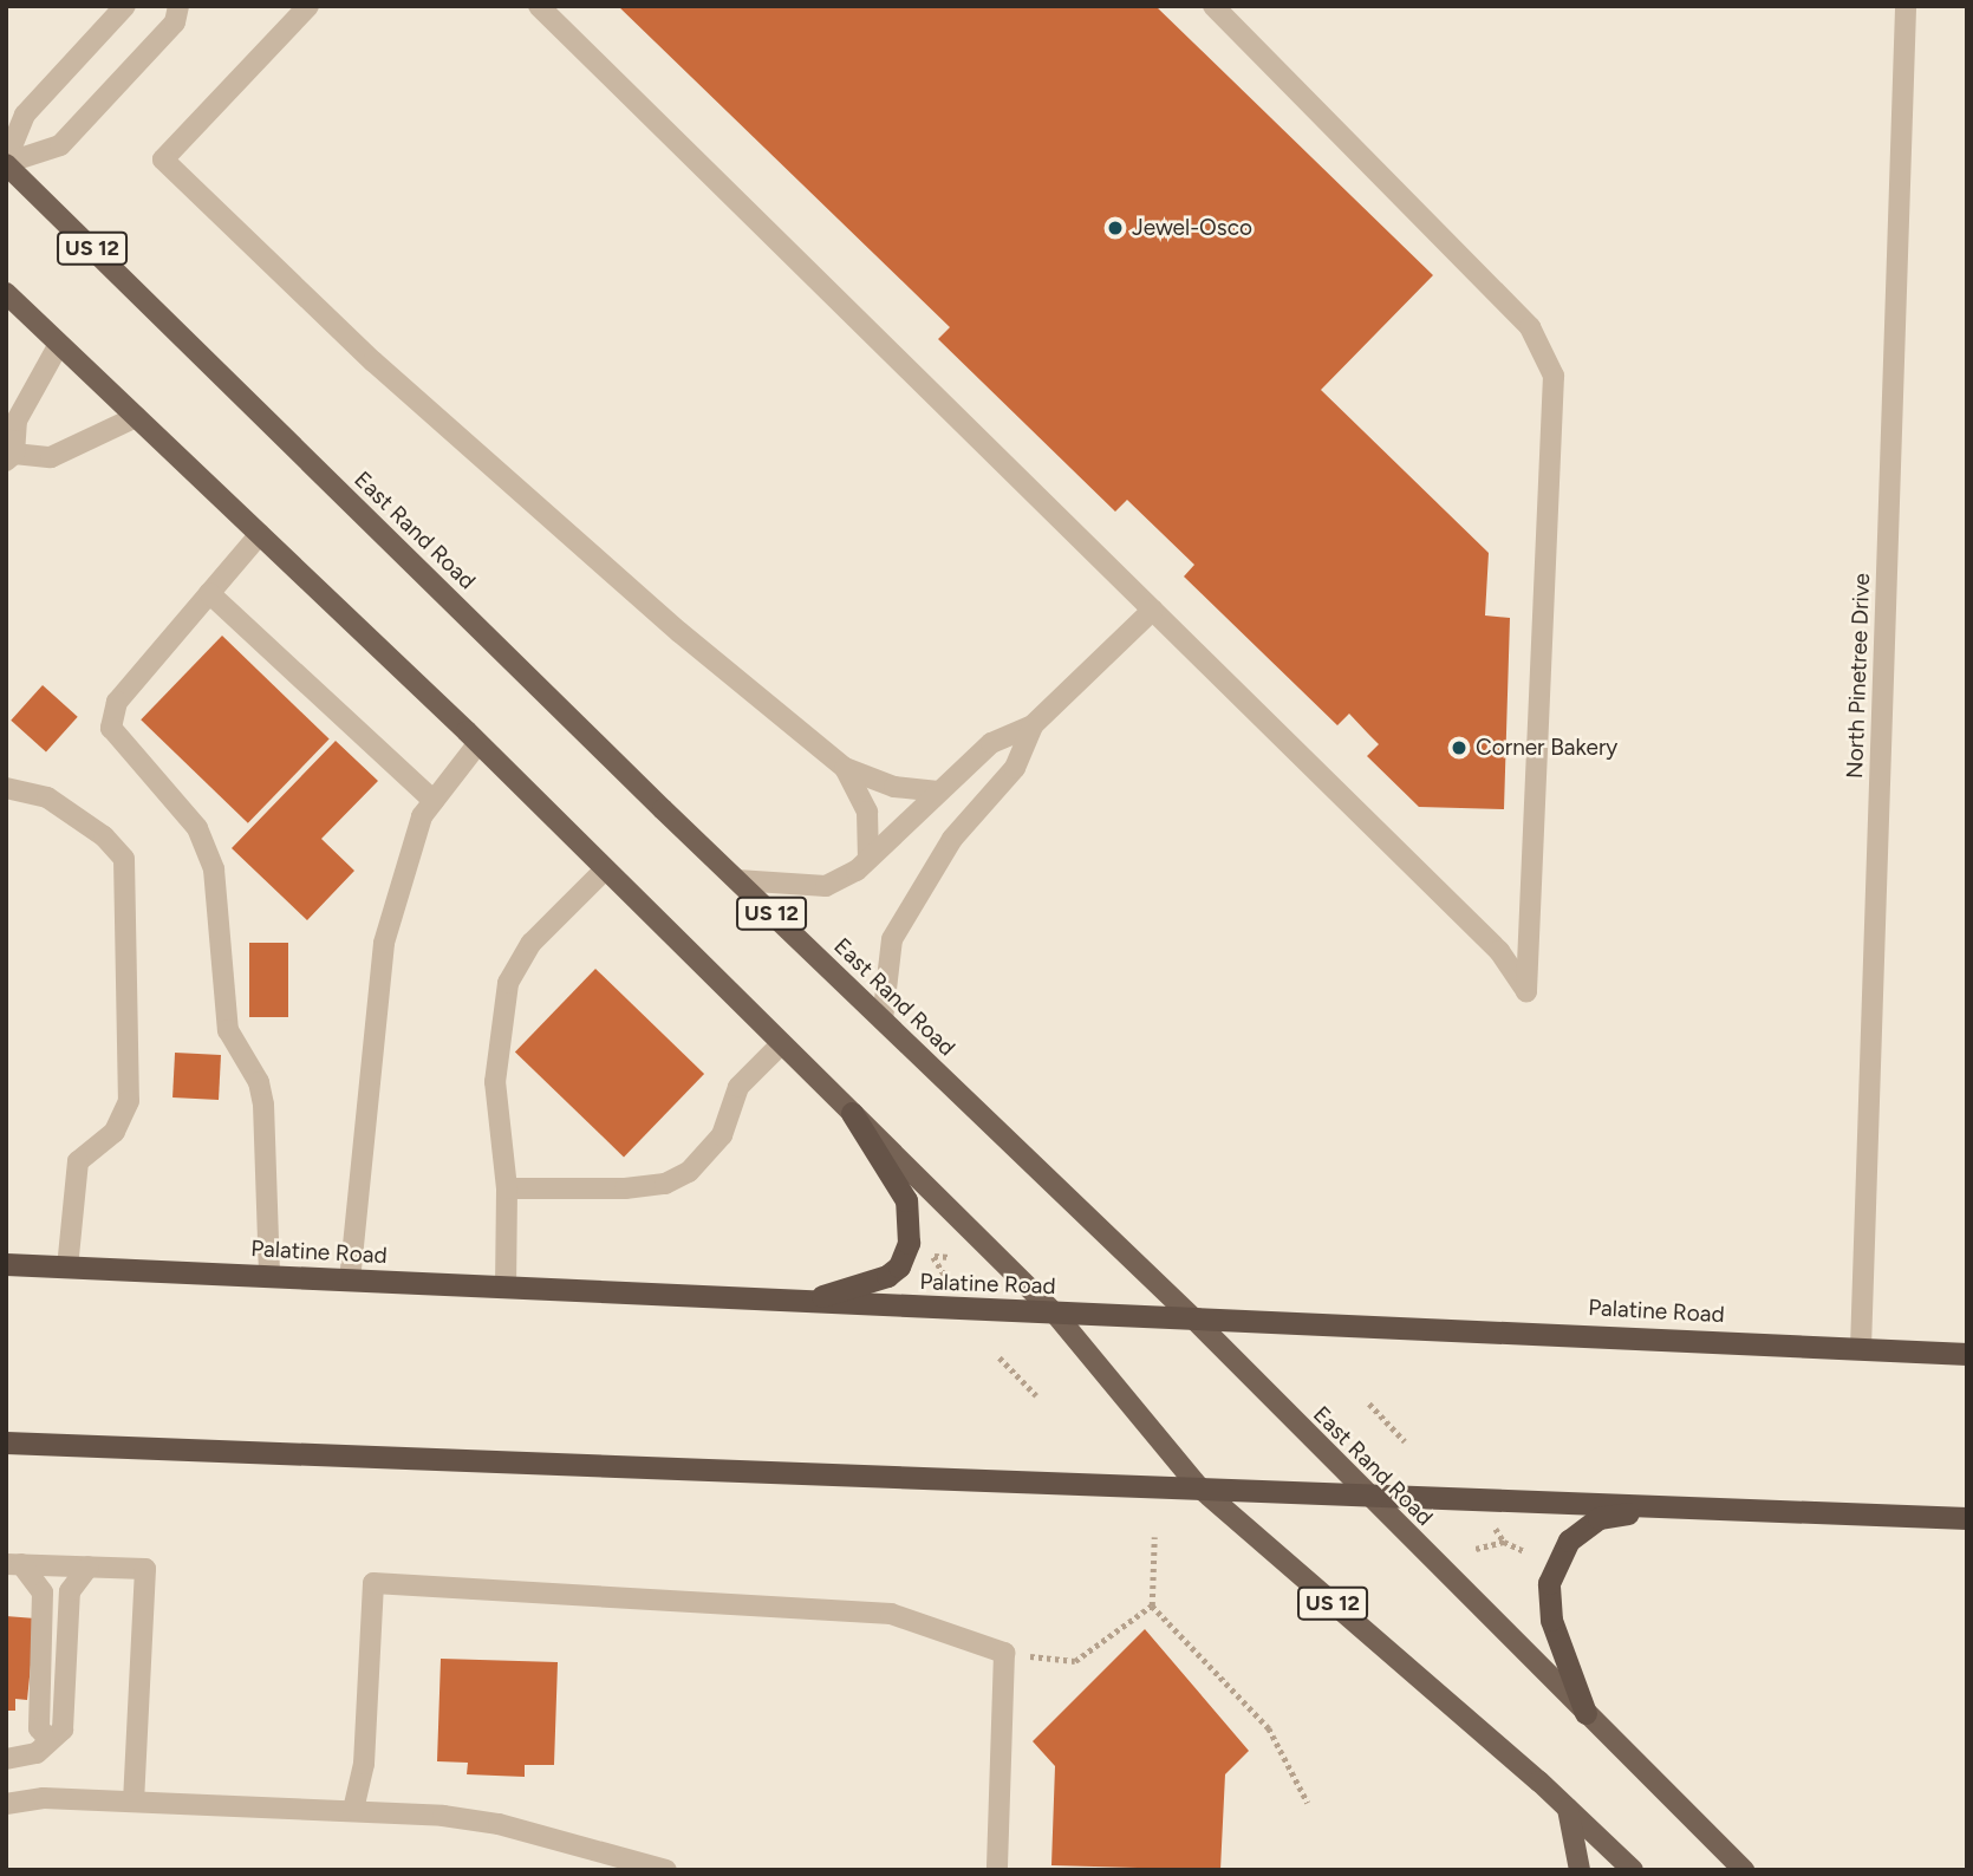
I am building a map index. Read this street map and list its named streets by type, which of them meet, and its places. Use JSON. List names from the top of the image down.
{
  "streets": {
    "highway": ["Palatine Road"],
    "main road": ["US 12", "East Rand Road"],
    "street": ["North Pinetree Drive"]
  },
  "crossings": [
    ["US 12", "Palatine Road"],
    ["East Rand Road", "Palatine Road"],
    ["North Pinetree Drive", "Palatine Road"]
  ],
  "places": ["Jewel-Osco", "Corner Bakery"]
}
